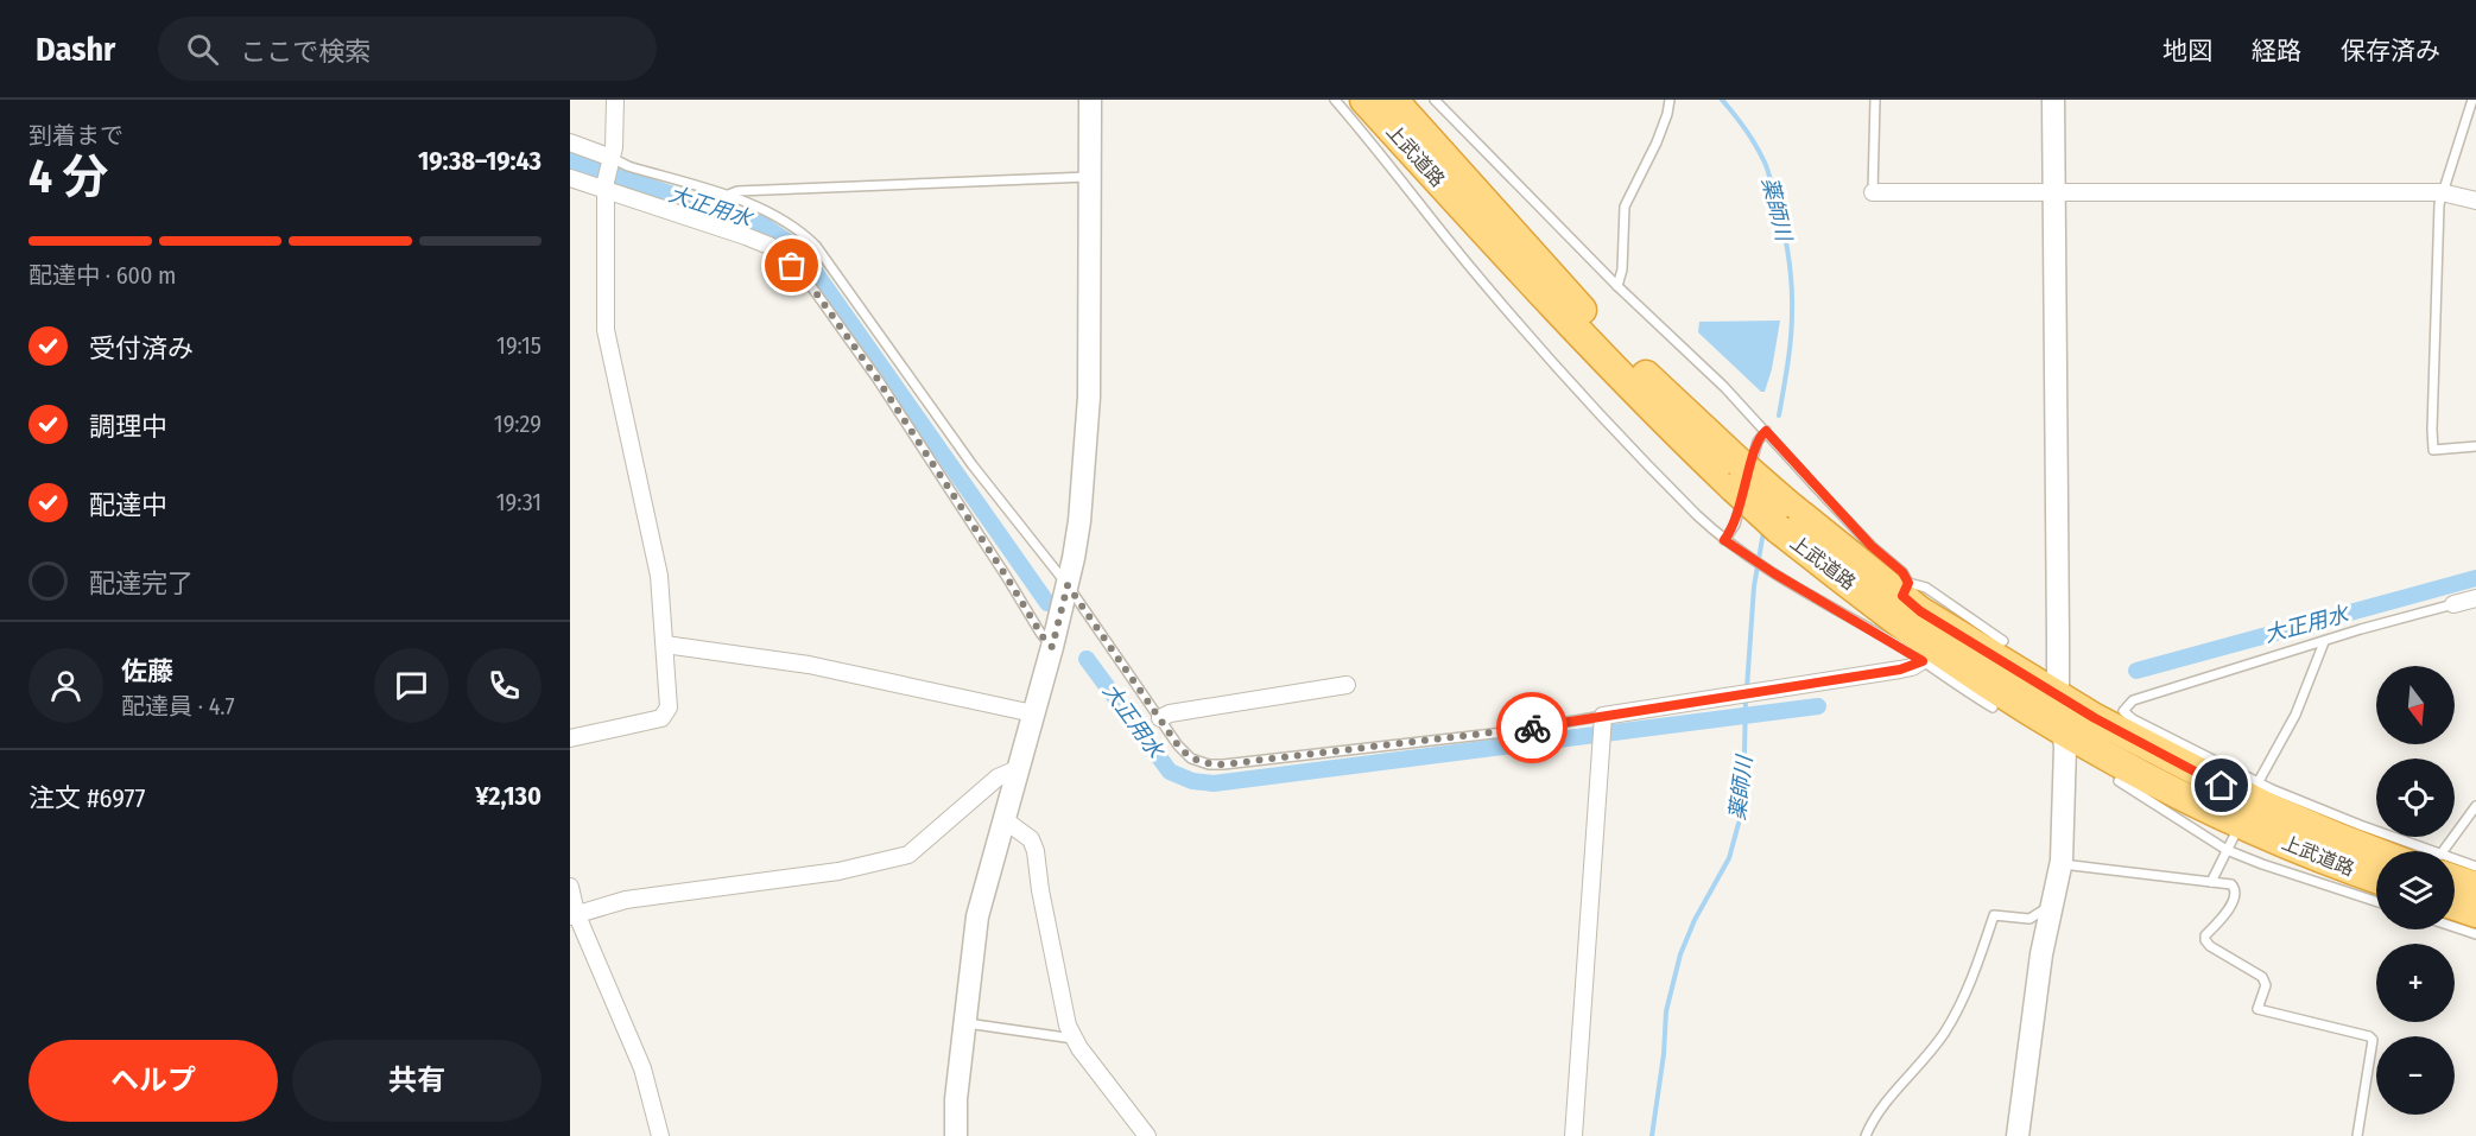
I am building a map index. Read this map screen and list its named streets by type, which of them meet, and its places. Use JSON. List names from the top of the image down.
{
  "streets": {
    "highway": ["上武道路"]
  },
  "water": ["大正用水", "薬師川"],
  "north": "bottom",
  "page": {
    "header": "Dashr",
    "search": "ここで検索",
    "nav": ["地図", "経路", "保存済み"],
    "heading": ["4 分", "到着まで", "19:38–19:43"],
    "panel": [
      "佐藤",
      "配達員 · 4.7",
      "注文 #6977",
      "¥2,130"
    ],
    "bar": "配達中 · 600 m",
    "list": [
      ["受付済み", "19:15"],
      ["調理中", "19:29"],
      ["配達中", "19:31"],
      "配達完了"
    ],
    "map_buttons": ["+", "−"],
    "buttons": ["ヘルプ", "共有"]
  }
}
